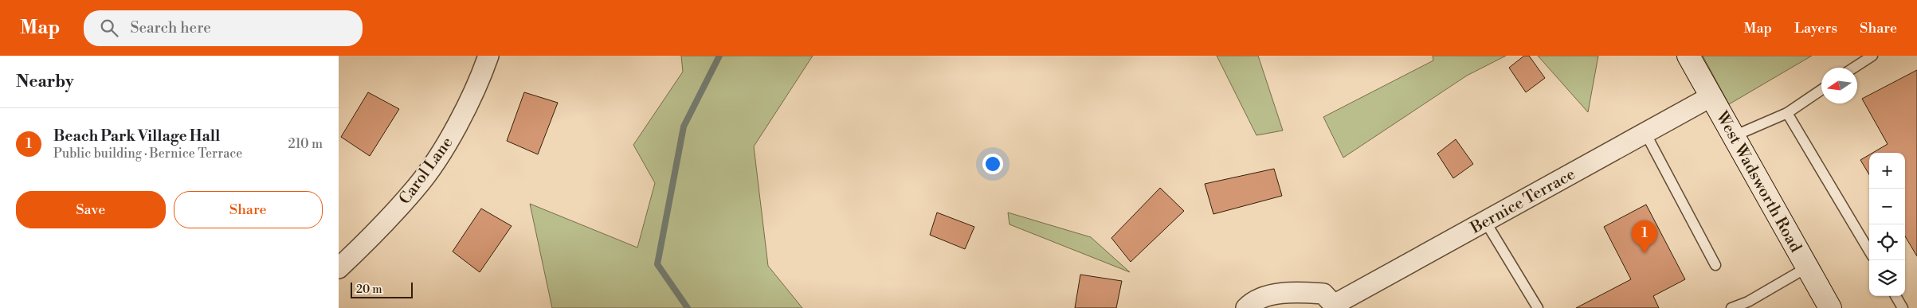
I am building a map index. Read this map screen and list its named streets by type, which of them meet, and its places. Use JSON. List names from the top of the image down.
{
  "streets": {
    "main road": ["West Wadsworth Road"],
    "street": ["Carol Lane", "Bernice Terrace"]
  },
  "crossings": [
    ["West Wadsworth Road", "Bernice Terrace"]
  ],
  "scale_bar": "20 m",
  "north": "left",
  "page": {
    "header": "Map",
    "search": "Search here",
    "nav": ["Map", "Layers", "Share"],
    "heading": "Nearby",
    "list": [
      {
        "mark": "1",
        "name": "Beach Park Village Hall",
        "note": "Public building · Bernice Terrace",
        "value": "210 m"
      }
    ],
    "map_buttons": ["+", "−"],
    "buttons": ["Save", "Share"],
    "pins": "1",
    "scale": "20 m"
  }
}
